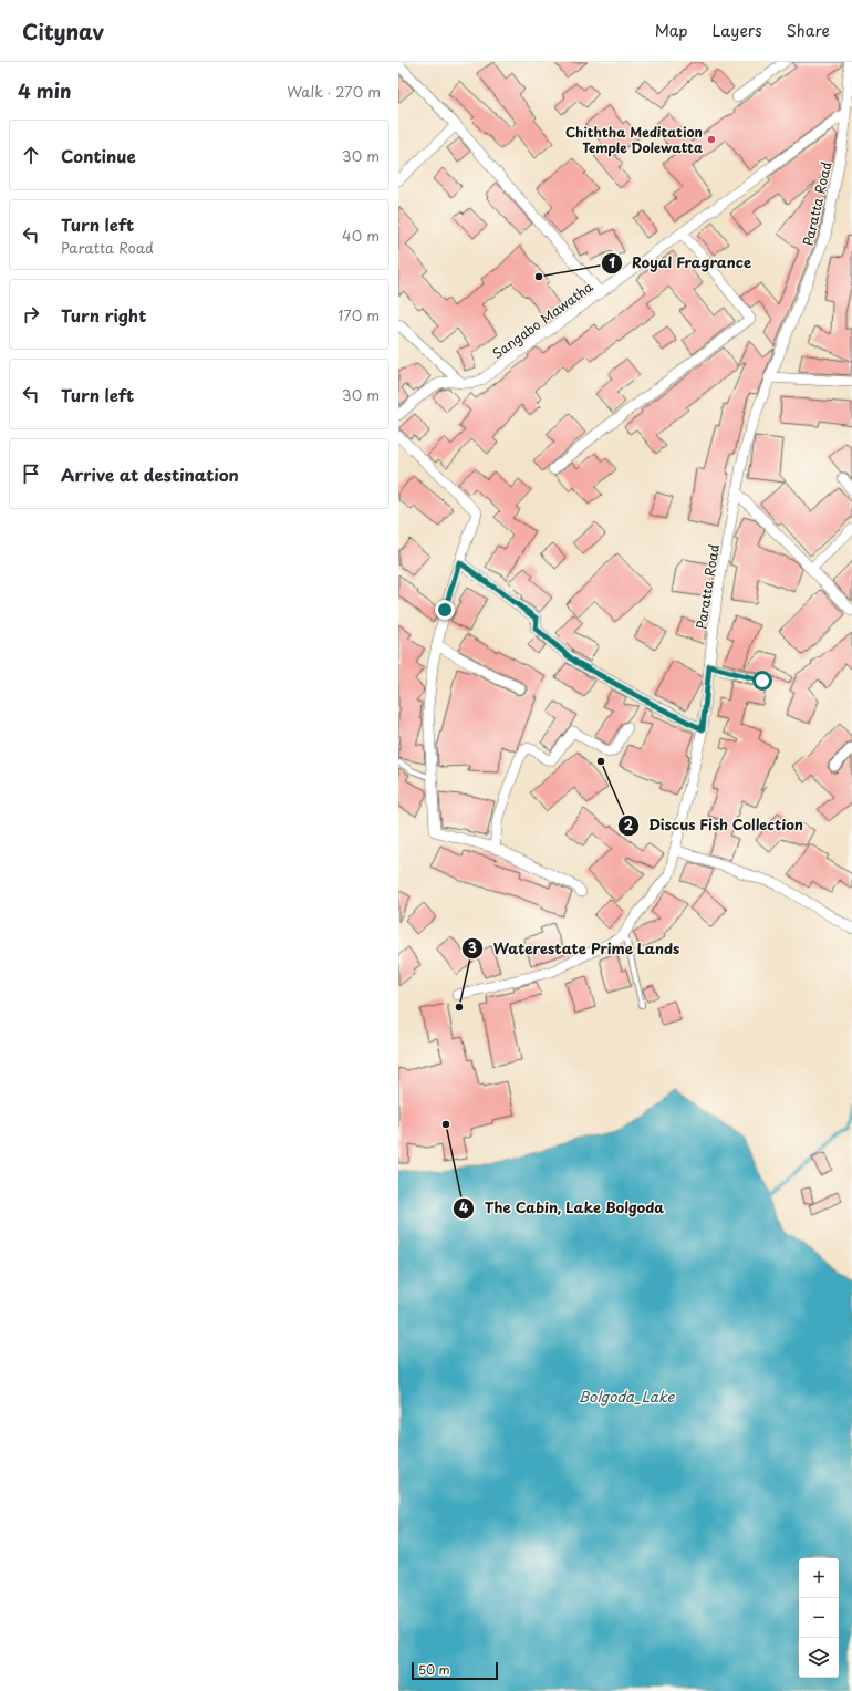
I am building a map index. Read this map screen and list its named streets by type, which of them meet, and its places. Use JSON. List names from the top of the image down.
{
  "streets": {
    "street": ["Paratta Road", "Sangabo Mawatha"]
  },
  "crossings": [
    ["Paratta Road", "Sangabo Mawatha"]
  ],
  "water": ["Bolgoda_Lake"],
  "places": [
    "Chiththa Meditation Temple Dolewatta",
    "Royal Fragrance",
    "Discus Fish Collection",
    "Waterestate Prime Lands",
    "The Cabin, Lake Bolgoda"
  ],
  "scale_bar": "50 m",
  "page": {
    "header": "Citynav",
    "nav": ["Map", "Layers", "Share"],
    "heading": ["4 min", "Walk · 270 m"],
    "list": [
      ["Continue", "30 m"],
      ["Turn left", "Paratta Road", "40 m"],
      ["Turn right", "170 m"],
      ["Turn left", "30 m"],
      "Arrive at destination"
    ],
    "map_buttons": ["+", "−"],
    "scale": "50 m"
  }
}
